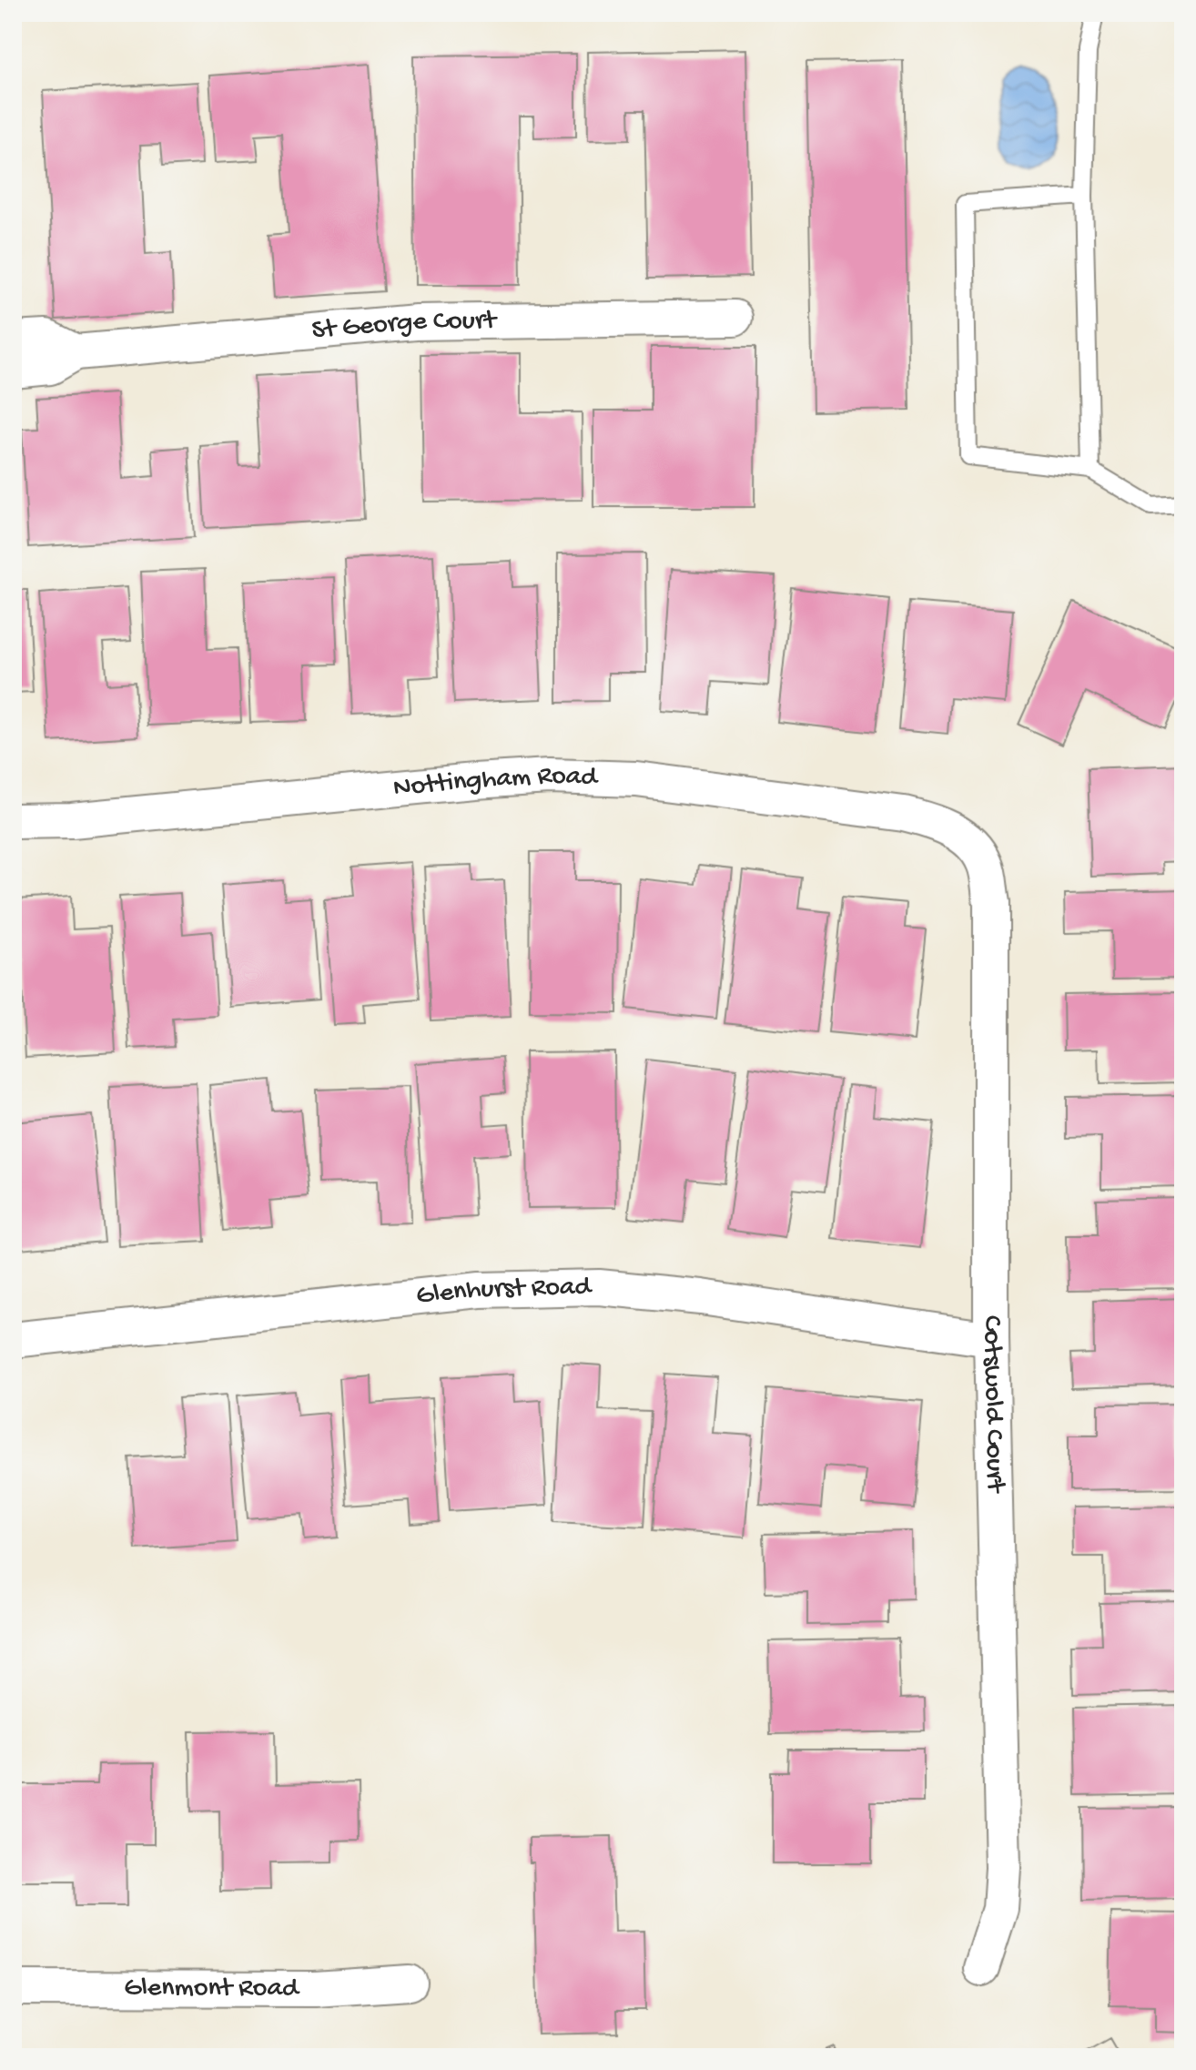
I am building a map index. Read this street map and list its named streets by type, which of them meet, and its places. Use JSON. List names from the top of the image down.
{
  "streets": {
    "street": [
      "St George Court",
      "Nottingham Road",
      "Glenhurst Road",
      "Cotswold Court",
      "Glenmont Road"
    ]
  },
  "crossings": [
    ["Nottingham Road", "Cotswold Court"],
    ["Glenhurst Road", "Cotswold Court"]
  ]
}
